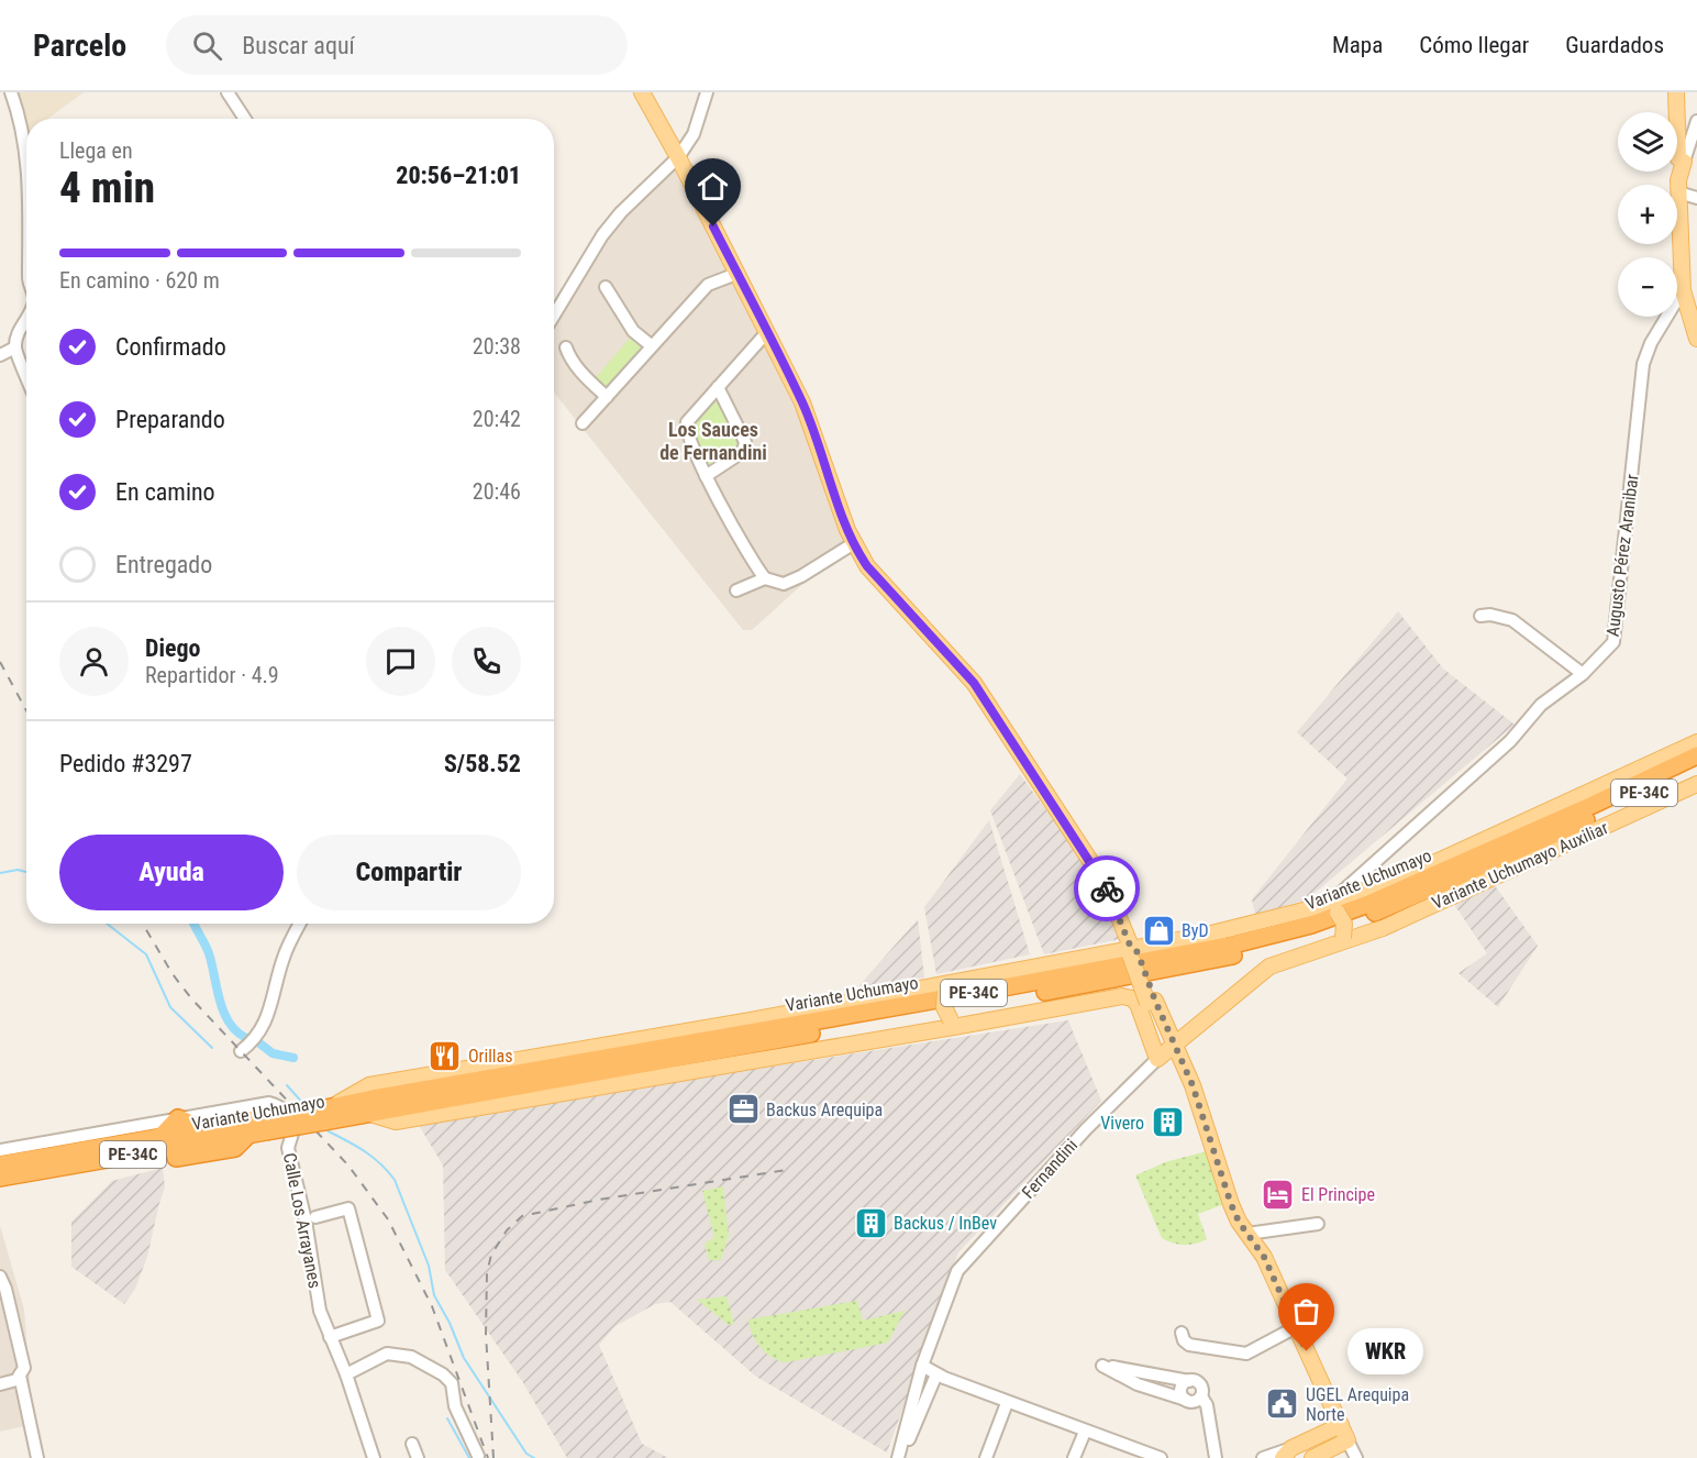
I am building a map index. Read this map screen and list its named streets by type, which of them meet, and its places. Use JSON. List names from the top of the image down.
{
  "streets": {
    "highway": ["PE-34C", "Variante Uchumayo"],
    "main road": ["Variante Uchumayo Auxiliar"],
    "street": ["Augusto Pérez Aranibar", "Fernandini", "Calle Los Arrayanes"]
  },
  "crossings": [
    ["Augusto Pérez Aranibar", "Variante Uchumayo Auxiliar"],
    ["Augusto Pérez Aranibar", "Variante Uchumayo"],
    ["Variante Uchumayo Auxiliar", "Variante Uchumayo"],
    ["Variante Uchumayo", "Fernandini"]
  ],
  "districts": ["Los Sauces de Fernandini"],
  "places": {
    "shop": ["ByD"],
    "restaurant": ["Orillas"],
    "office": ["Backus Arequipa"],
    "building": ["Vivero", "Backus / InBev"],
    "hotel": ["El Principe"],
    "other": ["WKR"],
    "public building": ["UGEL Arequipa Norte"]
  },
  "page": {
    "header": "Parcelo",
    "search": "Buscar aquí",
    "nav": ["Mapa", "Cómo llegar", "Guardados"],
    "map_buttons": ["+", "−"],
    "heading": ["4 min", "Llega en", "20:56–21:01"],
    "panel": [
      "Diego",
      "Repartidor · 4.9",
      "Pedido #3297",
      "S/58.52"
    ],
    "bar": "En camino · 620 m",
    "list": [
      ["Confirmado", "20:38"],
      ["Preparando", "20:42"],
      ["En camino", "20:46"],
      "Entregado"
    ],
    "buttons": ["Ayuda", "Compartir"],
    "bubble": "WKR"
  }
}
